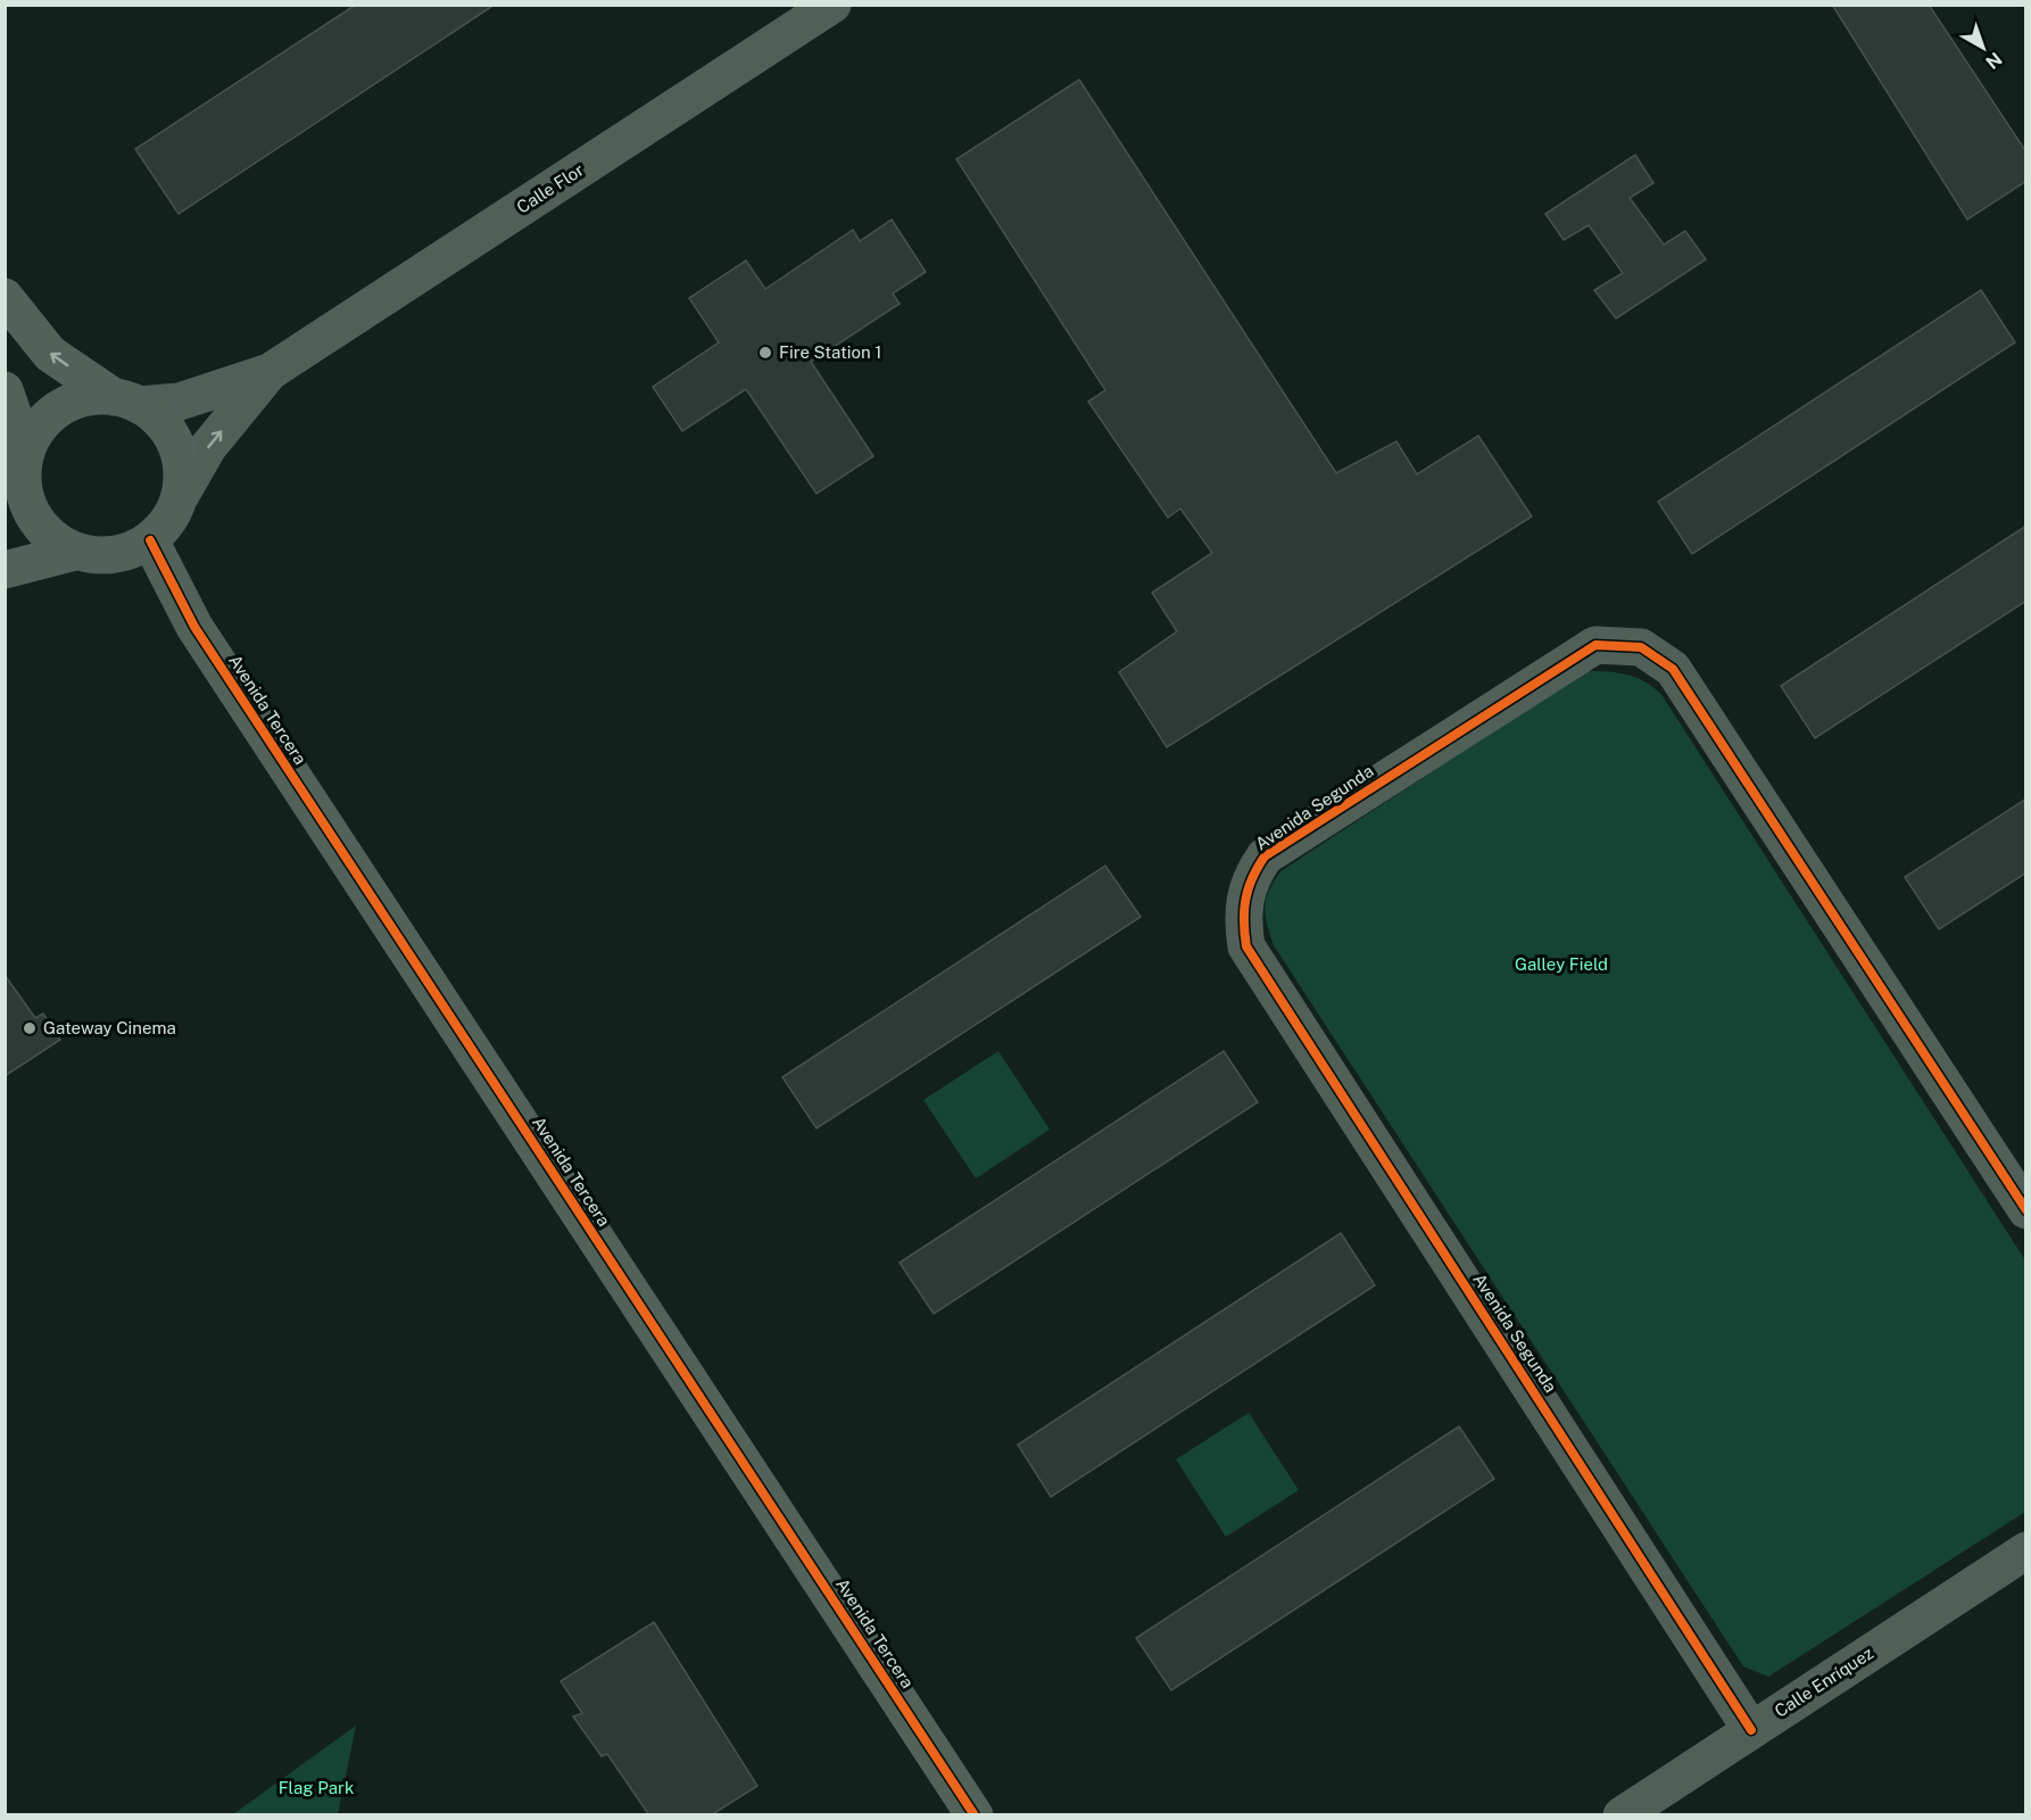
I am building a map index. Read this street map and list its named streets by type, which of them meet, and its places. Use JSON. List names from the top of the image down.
{
  "streets": {
    "street": [
      "Calle Flor",
      "Avenida Tercera",
      "Avenida Segunda",
      "Calle Enríquez"
    ]
  },
  "crossings": [
    ["Calle Flor", "Avenida Tercera"],
    ["Avenida Segunda", "Calle Enríquez"]
  ],
  "parks": ["Galley Field", "Flag Park"],
  "places": ["Fire Station 1", "Gateway Cinema"],
  "north": "bottom right"
}
